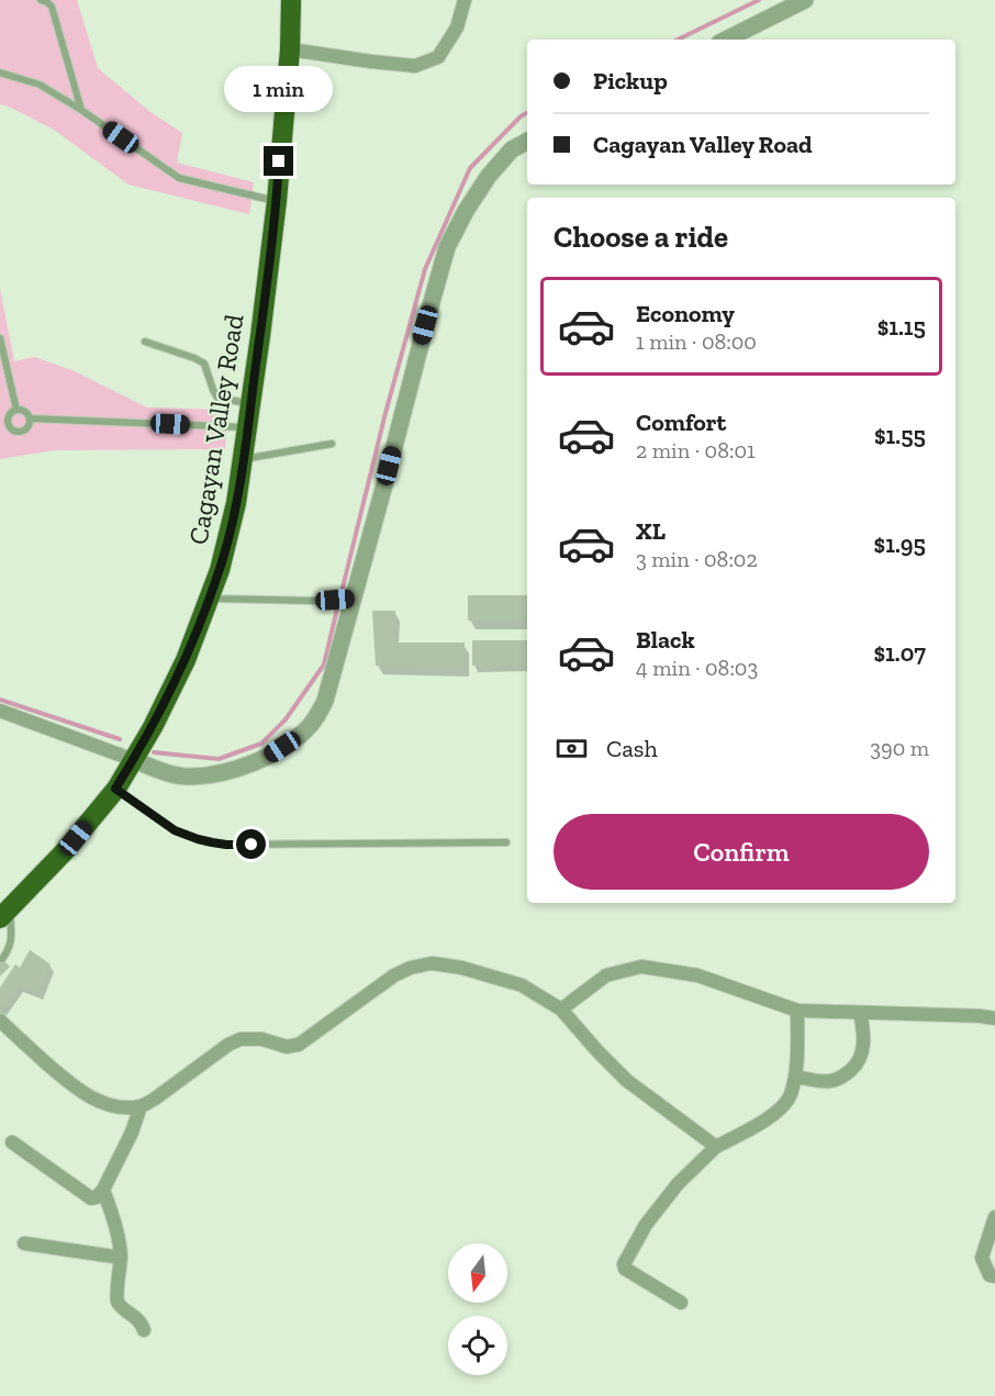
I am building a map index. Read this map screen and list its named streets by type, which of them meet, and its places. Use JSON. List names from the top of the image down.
{
  "streets": {
    "highway": ["Cagayan Valley Road"]
  },
  "north": "bottom",
  "page": {
    "banner": ["Pickup", "Cagayan Valley Road"],
    "bubble": "1 min",
    "heading": "Choose a ride",
    "list": [
      {
        "name": "Economy",
        "note": "1 min · 08:00",
        "value": "$1.15"
      },
      {
        "name": "Comfort",
        "note": "2 min · 08:01",
        "value": "$1.55"
      },
      {
        "name": "XL",
        "note": "3 min · 08:02",
        "value": "$1.95"
      },
      {
        "name": "Black",
        "note": "4 min · 08:03",
        "value": "$1.07"
      }
    ],
    "pay": ["Cash", "390 m"],
    "buttons": "Confirm"
  }
}
